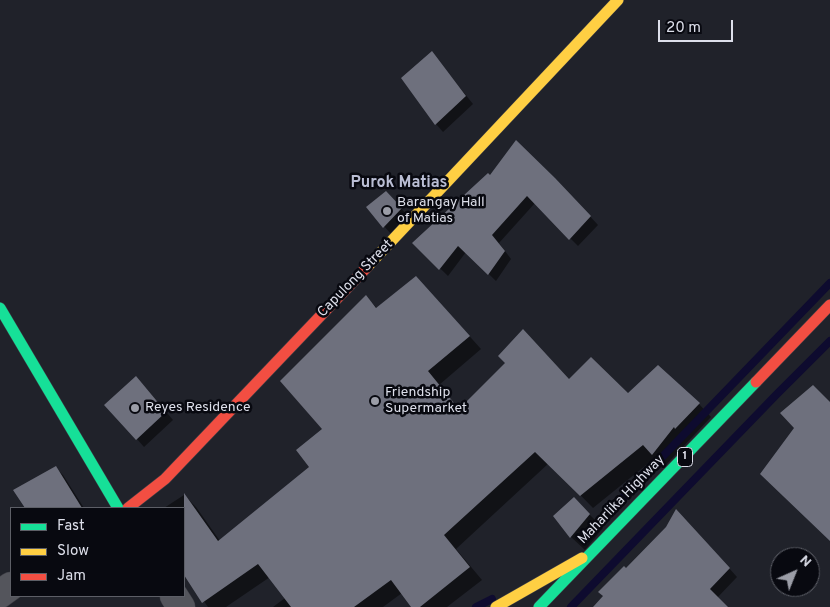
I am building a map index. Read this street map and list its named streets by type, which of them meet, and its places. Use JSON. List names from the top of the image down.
{
  "streets": {
    "street": ["Capulong Street", "1", "Maharlika Highway"]
  },
  "districts": ["Purok Matias"],
  "places": ["Barangay Hall of Matias", "Friendship Supermarket", "Reyes Residence"],
  "legend": ["Fast", "Slow", "Jam"],
  "scale_bar": "20 m",
  "north": "top right"
}
